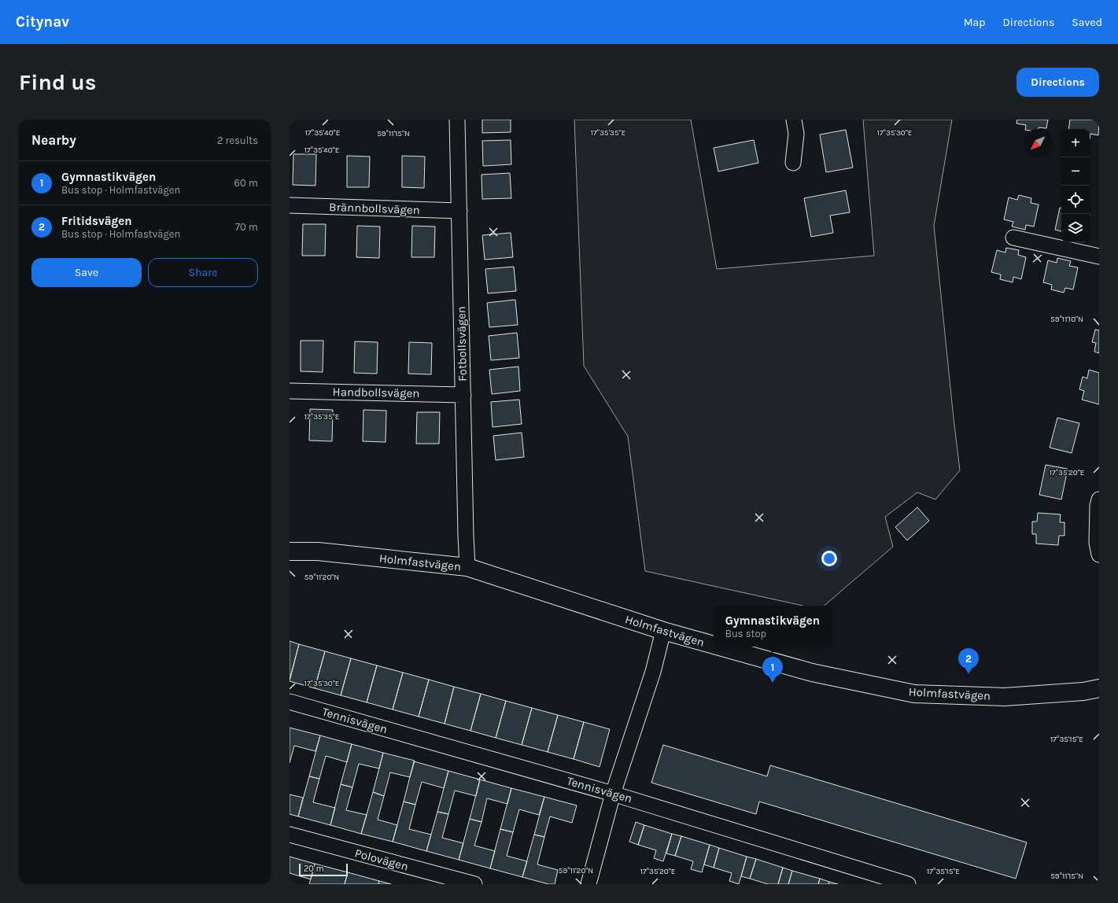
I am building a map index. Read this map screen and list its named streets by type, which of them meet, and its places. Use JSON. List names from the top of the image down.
{
  "streets": {
    "street": [
      "Brännbollsvägen",
      "Fotbollsvägen",
      "Handbollsvägen",
      "Holmfastvägen",
      "Tennisvägen",
      "Polovägen"
    ]
  },
  "crossings": [
    ["Brännbollsvägen", "Fotbollsvägen"],
    ["Fotbollsvägen", "Handbollsvägen"],
    ["Fotbollsvägen", "Holmfastvägen"]
  ],
  "scale_bar": "20 m",
  "north": "bottom left",
  "page": {
    "header": "Citynav",
    "nav": ["Map", "Directions", "Saved"],
    "buttons": [
      "Directions",
      ["Save", "Share"]
    ],
    "title": "Find us",
    "heading": ["Nearby", "2 results"],
    "map_buttons": ["+", "−"],
    "list": [
      {
        "mark": "1",
        "name": "Gymnastikvägen",
        "note": "Bus stop · Holmfastvägen",
        "value": "60 m"
      },
      {
        "mark": "2",
        "name": "Fritidsvägen",
        "note": "Bus stop · Holmfastvägen",
        "value": "70 m"
      }
    ],
    "popup": ["Gymnastikvägen", "Bus stop"],
    "pins": ["2", "1"],
    "scale": "20 m"
  },
  "coordinates": [
    "17°35'40\"E",
    "17°35'35\"E",
    "17°35'30\"E",
    "59°11'15\"N",
    "59°11'10\"N",
    "17°35'20\"E",
    "59°11'20\"N",
    "17°35'15\"E"
  ]
}
